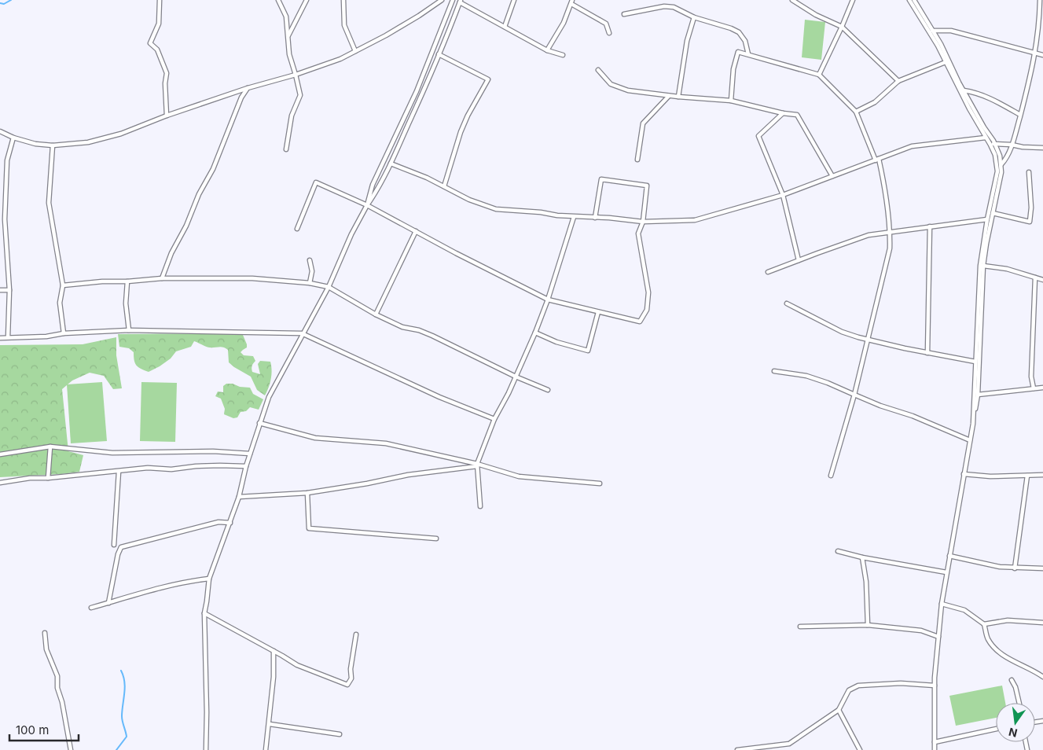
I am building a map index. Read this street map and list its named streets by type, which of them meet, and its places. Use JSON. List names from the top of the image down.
{
  "scale_bar": "100 m",
  "north": "bottom"
}
